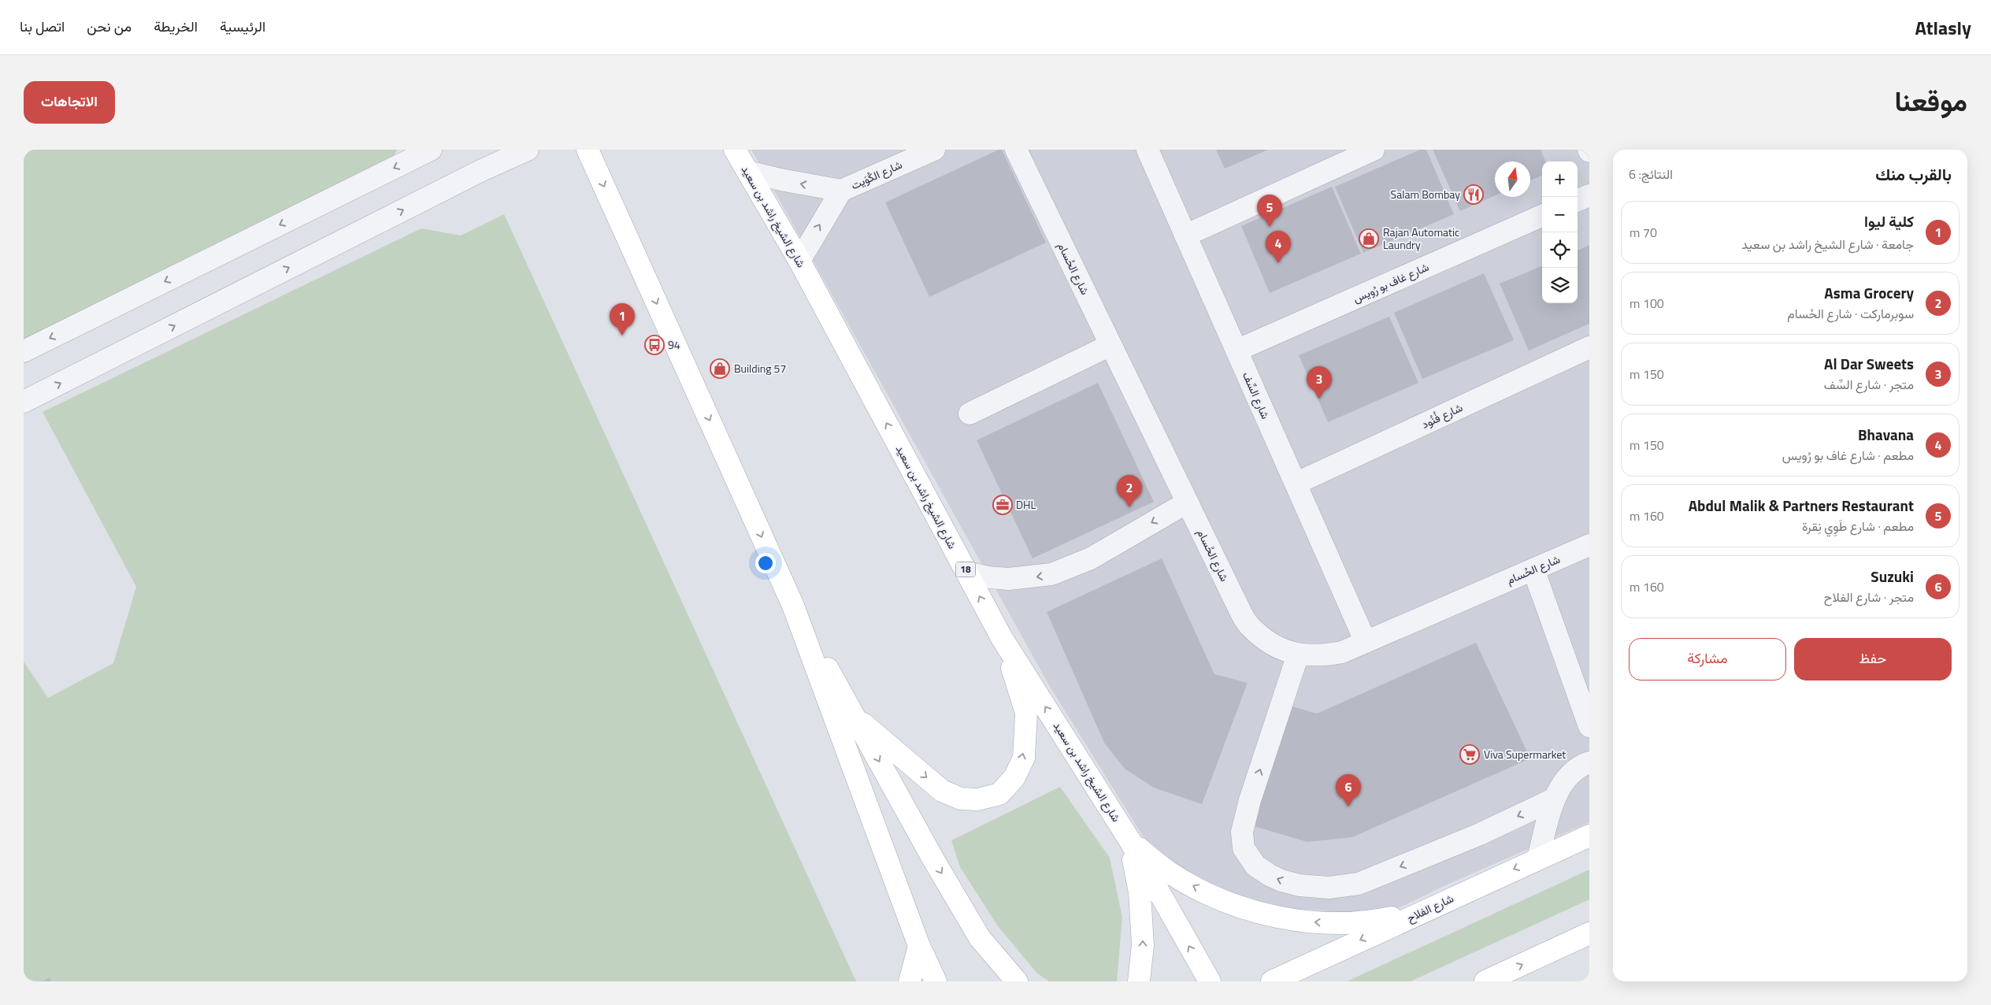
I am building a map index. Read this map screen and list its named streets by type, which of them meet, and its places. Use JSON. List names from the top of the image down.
{
  "streets": {
    "main road": ["شارع الشيخ راشد بن سعيد", "18", "شارع الفلاح"],
    "street": [
      "شارع الكُوَيت",
      "شارع الحُسام",
      "شارع غاف بو رُويس",
      "شارع السِّف",
      "شارع فُنُود"
    ]
  },
  "crossings": [
    ["شارع الكُوَيت", "شارع الشيخ راشد بن سعيد"],
    ["شارع الحُسام", "شارع السِّف"],
    ["شارع غاف بو رُويس", "شارع السِّف"],
    ["شارع السِّف", "شارع فُنُود"]
  ],
  "places": {
    "restaurant": ["Salam Bombay"],
    "shop": ["Rajan Automatic Laundry", "Building 57"],
    "bus stop": ["94"],
    "office": ["DHL"],
    "supermarket": ["Viva Supermarket"]
  },
  "north": "top",
  "page": {
    "header": "Atlasly",
    "nav": [
      "الرئيسية",
      "الخريطة",
      "من نحن",
      "اتصل بنا"
    ],
    "title": "موقعنا",
    "buttons": [
      "الاتجاهات",
      ["حفظ", "مشاركة"]
    ],
    "heading": ["بالقرب منك", "النتائج: 6"],
    "map_buttons": ["+", "−"],
    "pins": [
      "5",
      "4",
      "1",
      "3",
      "2",
      "6"
    ],
    "list": [
      {
        "mark": "1",
        "name": "كلية ليوا",
        "note": "جامعة · شارع الشيخ راشد بن سعيد",
        "value": "70 m"
      },
      {
        "mark": "2",
        "name": "Asma Grocery",
        "note": "سوبرماركت · شارع الحُسام",
        "value": "100 m"
      },
      {
        "mark": "3",
        "name": "Al Dar Sweets",
        "note": "متجر · شارع السِّف",
        "value": "150 m"
      },
      {
        "mark": "4",
        "name": "Bhavana",
        "note": "مطعم · شارع غاف بو رُويس",
        "value": "150 m"
      },
      {
        "mark": "5",
        "name": "Abdul Malik & Partners Restaurant",
        "note": "مطعم · شارع طَوِي نِقرة",
        "value": "160 m"
      },
      {
        "mark": "6",
        "name": "Suzuki",
        "note": "متجر · شارع الفلاح",
        "value": "160 m"
      }
    ]
  }
}
